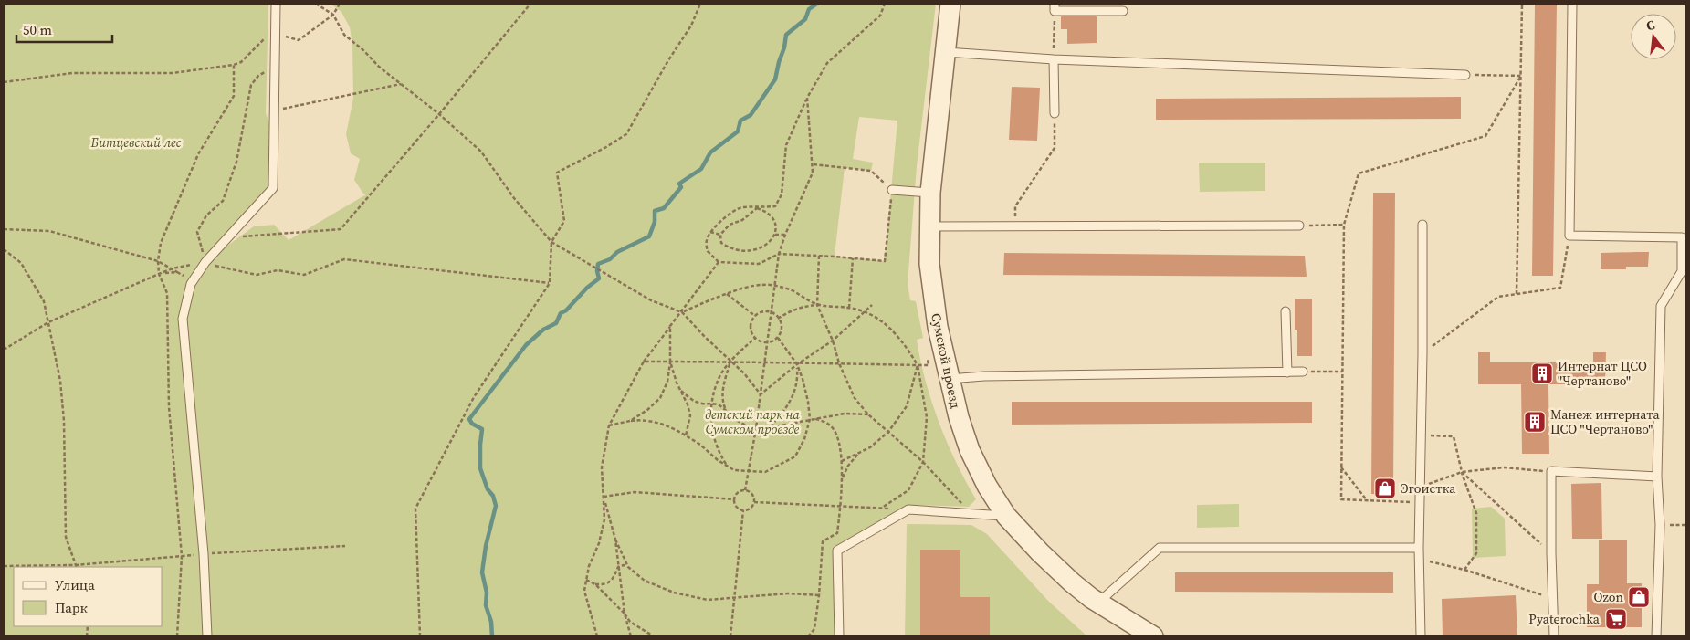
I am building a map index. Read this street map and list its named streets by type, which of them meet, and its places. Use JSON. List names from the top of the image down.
{
  "streets": {
    "street": ["Сумской проезд"]
  },
  "parks": ["Битцевский лес", "детский парк на Сумском проезде"],
  "places": {
    "building": ["Интернат ЦСО \"Чертаново\"", "Манеж интерната ЦСО \"Чертаново\""],
    "shop": ["Эгоистка", "Ozon"],
    "supermarket": ["Pyaterochka"]
  },
  "legend": ["Улица", "Парк"],
  "scale_bar": "50 m",
  "north": "top"
}
